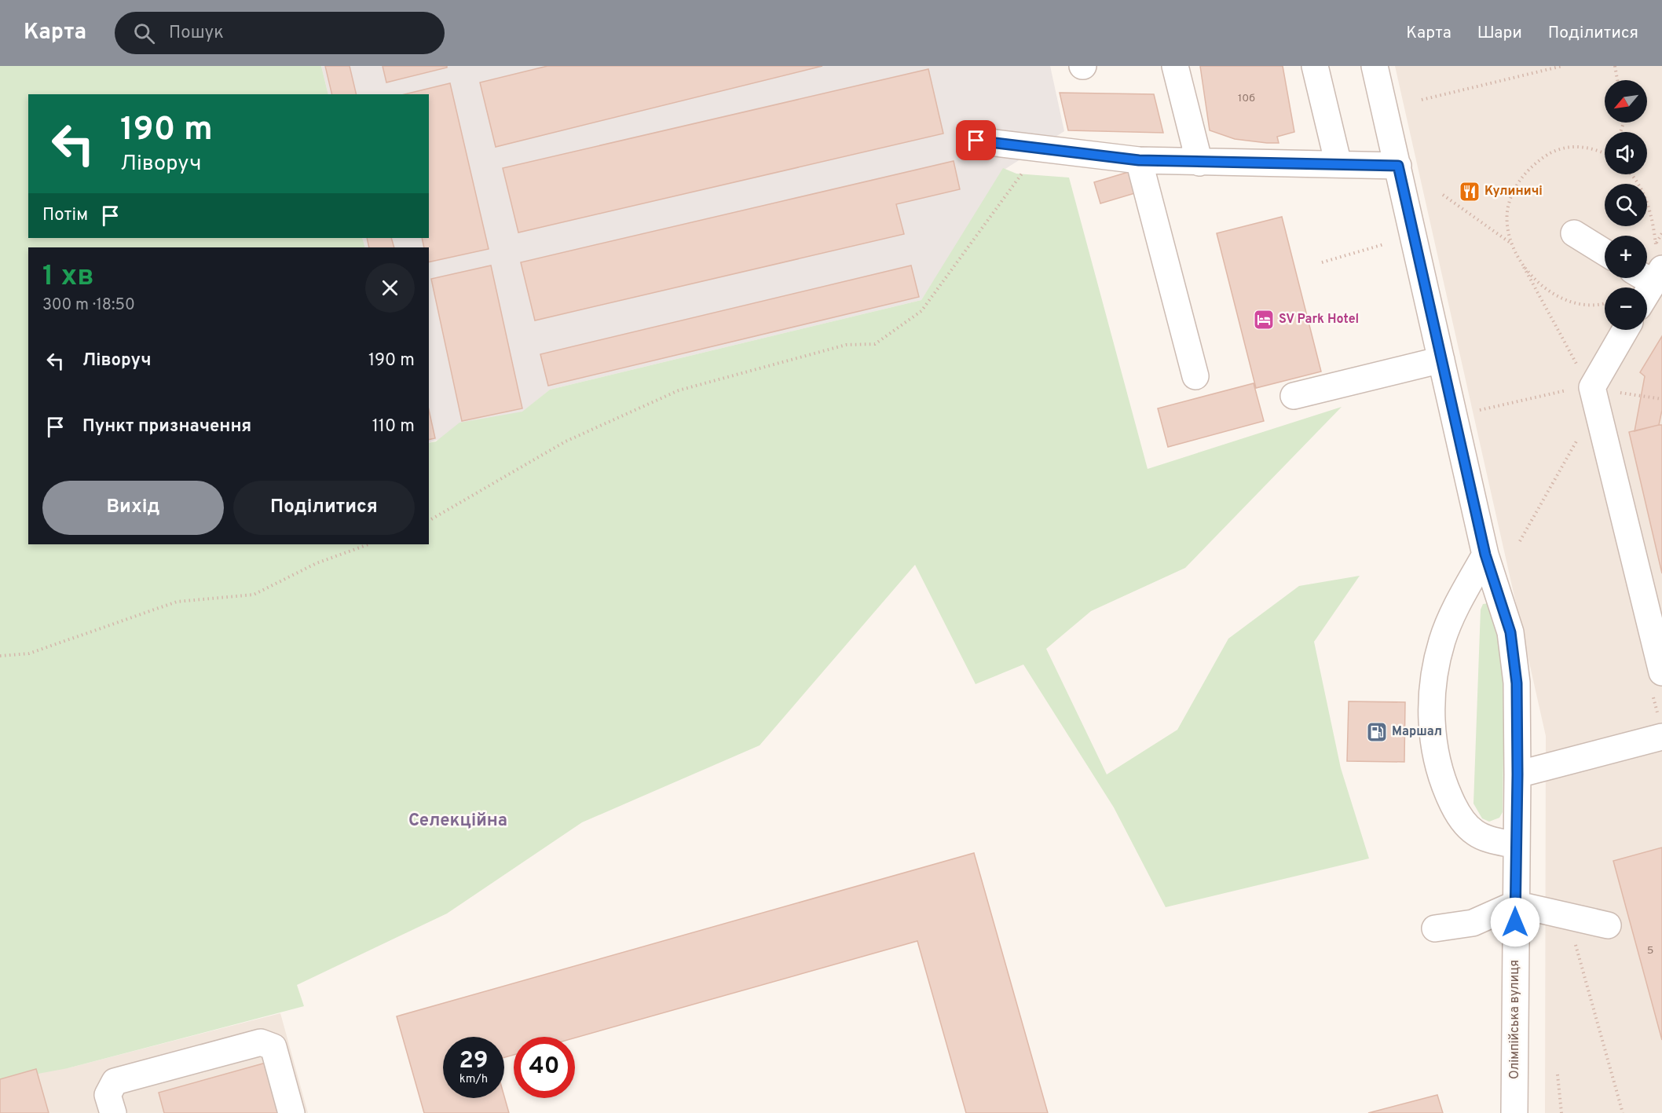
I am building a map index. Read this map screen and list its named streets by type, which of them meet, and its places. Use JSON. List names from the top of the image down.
{
  "streets": {
    "street": ["Олімпійська вулиця"]
  },
  "districts": ["Селекційна"],
  "places": {
    "restaurant": ["Кулиничі"],
    "hotel": ["SV Park Hotel"],
    "fuel station": ["Маршал"]
  },
  "house_numbers": ["10б", "5"],
  "north": "bottom left",
  "page": {
    "header": "Карта",
    "search": "Пошук",
    "nav": ["Карта", "Шари", "Поділитися"],
    "map_buttons": ["+", "−"],
    "turn": ["190 m", "Ліворуч"],
    "then": "Потім",
    "heading": ["1 хв", "300 m · 18:50"],
    "list": [
      {
        "name": "Ліворуч",
        "value": "190 m"
      },
      {
        "name": "Пункт призначення",
        "value": "110 m"
      }
    ],
    "buttons": ["Вихід", "Поділитися"],
    "speed": "29 km/h",
    "limit": "40"
  }
}
